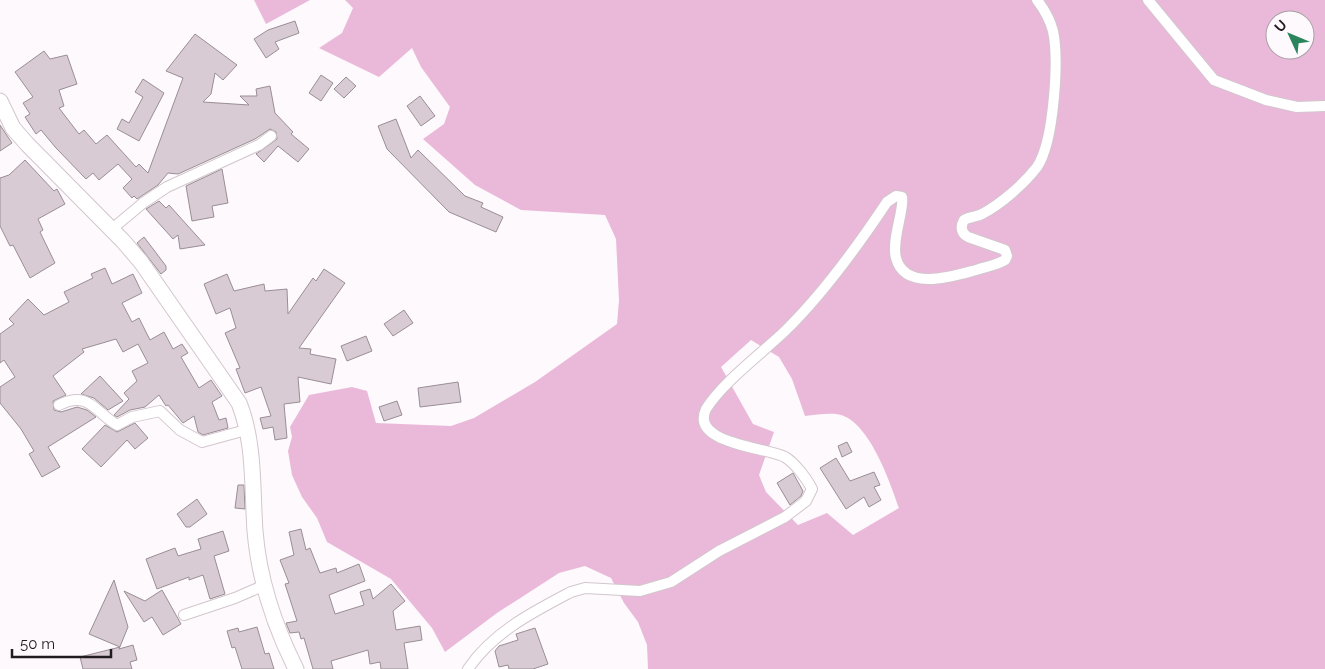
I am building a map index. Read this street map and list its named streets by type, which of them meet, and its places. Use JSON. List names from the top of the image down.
{
  "scale_bar": "50 m",
  "north": "top left"
}
